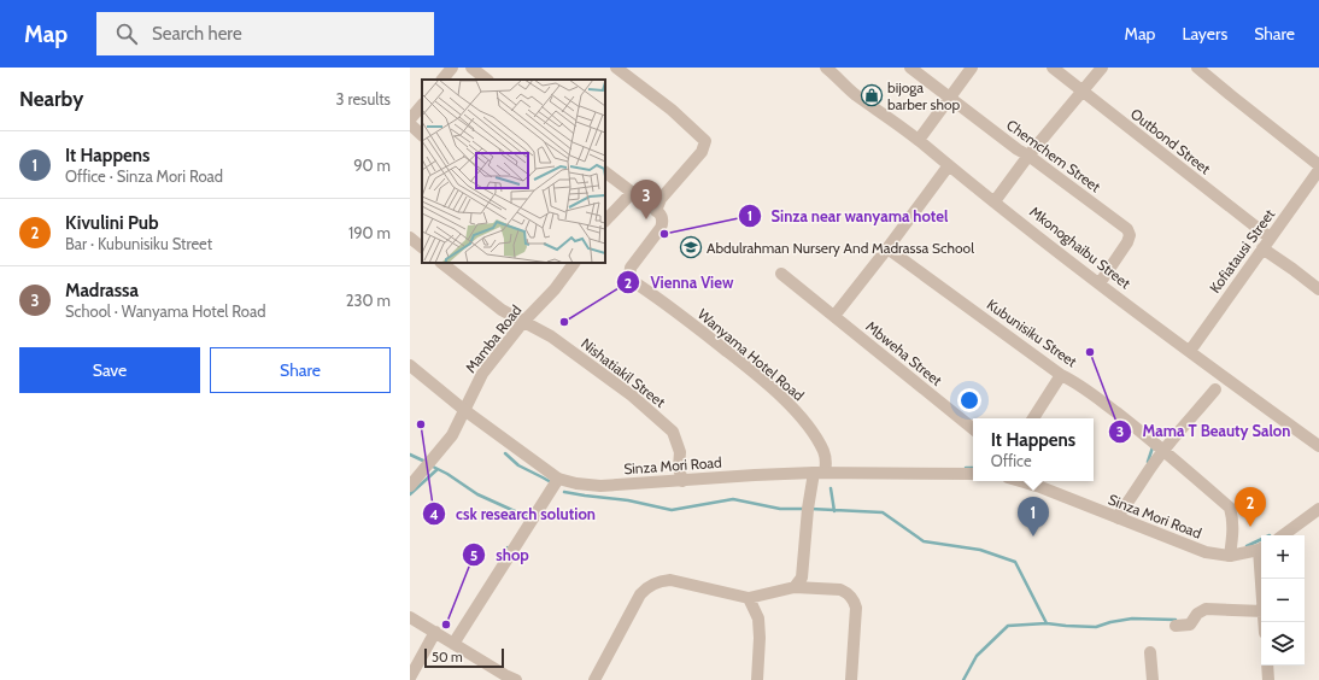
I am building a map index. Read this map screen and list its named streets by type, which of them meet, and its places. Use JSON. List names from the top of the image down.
{
  "streets": {
    "street": [
      "Outbond Street",
      "Chemchem Street",
      "Mkonoghaibu Street",
      "Kofiatausi Street",
      "Kubunisiku Street",
      "Mamba Road",
      "Mbweha Street",
      "Wanyama Hotel Road",
      "Nishatiakil Street",
      "Sinza Mori Road"
    ]
  },
  "crossings": [
    ["Outbond Street", "Kofiatausi Street"],
    ["Chemchem Street", "Mkonoghaibu Street"],
    ["Mkonoghaibu Street", "Kofiatausi Street"],
    ["Kubunisiku Street", "Sinza Mori Road"],
    ["Mamba Road", "Nishatiakil Street"],
    ["Mamba Road", "Sinza Mori Road"],
    ["Wanyama Hotel Road", "Sinza Mori Road"],
    ["Nishatiakil Street", "Sinza Mori Road"]
  ],
  "places": {
    "shop": ["bijoga barber shop"],
    "other": [
      "Sinza near wanyama hotel",
      "Vienna View",
      "Mama T Beauty Salon",
      "csk research solution",
      "shop"
    ],
    "school or university": ["Abdulrahman Nursery And Madrassa School"]
  },
  "scale_bar": "50 m",
  "page": {
    "header": "Map",
    "search": "Search here",
    "nav": ["Map", "Layers", "Share"],
    "heading": ["Nearby", "3 results"],
    "list": [
      {
        "mark": "1",
        "name": "It Happens",
        "note": "Office · Sinza Mori Road",
        "value": "90 m"
      },
      {
        "mark": "2",
        "name": "Kivulini Pub",
        "note": "Bar · Kubunisiku Street",
        "value": "190 m"
      },
      {
        "mark": "3",
        "name": "Madrassa",
        "note": "School · Wanyama Hotel Road",
        "value": "230 m"
      }
    ],
    "pins": ["3", "2", "1"],
    "buttons": ["Save", "Share"],
    "popup": ["It Happens", "Office"],
    "map_buttons": ["+", "−"],
    "scale": "50 m"
  }
}
